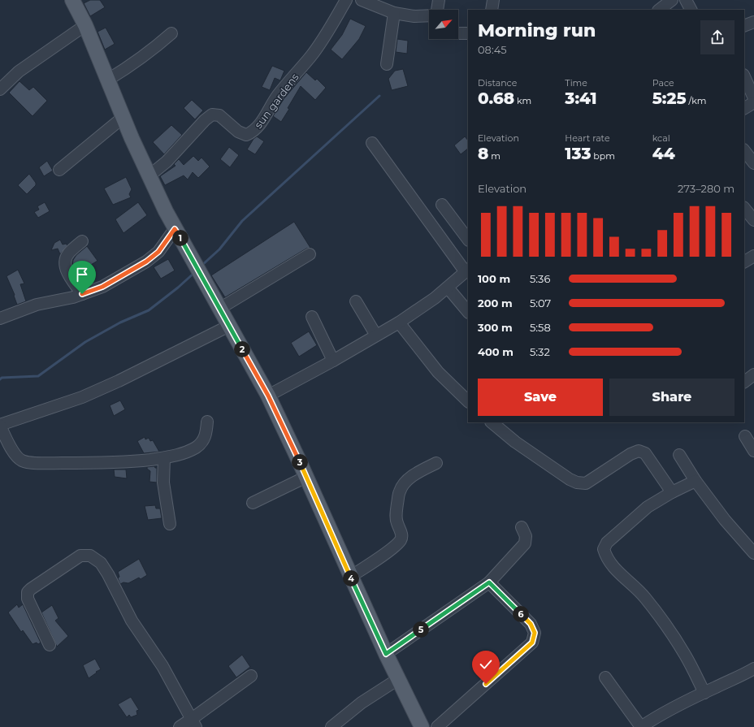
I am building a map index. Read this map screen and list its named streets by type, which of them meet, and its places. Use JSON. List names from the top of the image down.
{
  "streets": {
    "street": ["sun gardens"]
  },
  "north": "top right",
  "page": {
    "heading": ["Morning run", "08:45"],
    "stats": [
      ["Distance", "0.68 km"],
      ["Time", "3:41"],
      ["Pace", "5:25 /km"],
      ["Elevation", "8 m"],
      ["Heart rate", "133 bpm"],
      ["kcal", "44"]
    ],
    "chart": ["Elevation", "273–280 m"],
    "pins": [
      "1",
      "2",
      "3",
      "4",
      "6",
      "5"
    ],
    "list": [
      {
        "name": "100 m",
        "note": "5:36"
      },
      {
        "name": "200 m",
        "note": "5:07"
      },
      {
        "name": "300 m",
        "note": "5:58"
      },
      {
        "name": "400 m",
        "note": "5:32"
      }
    ],
    "buttons": ["Save", "Share"]
  }
}
